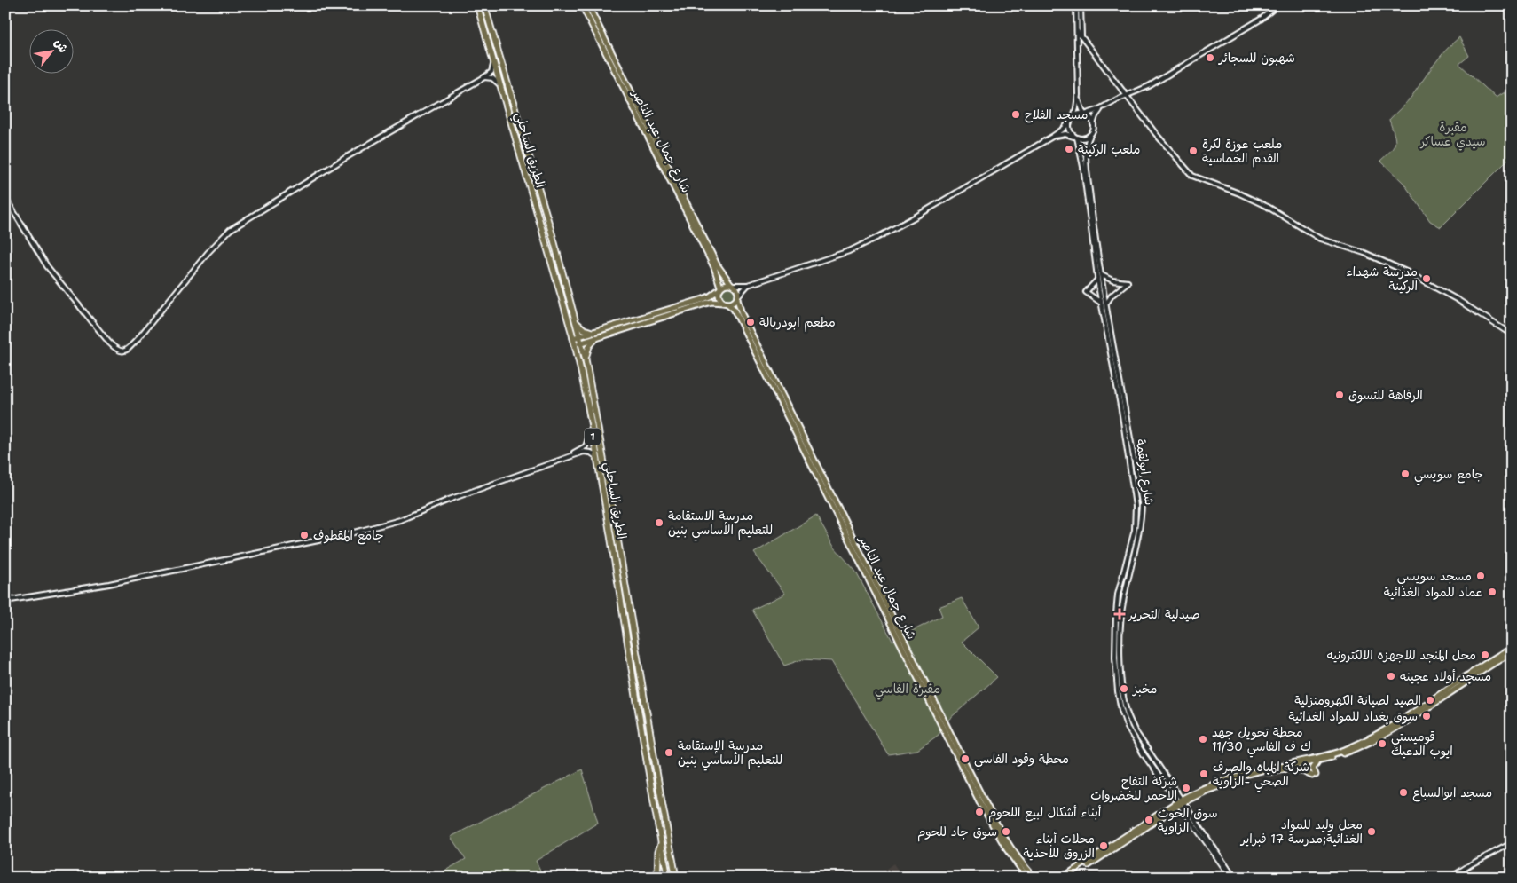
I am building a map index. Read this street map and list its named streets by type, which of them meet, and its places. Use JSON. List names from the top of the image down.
{
  "streets": {
    "highway": ["الطريق الساحلي", "1"],
    "main road": ["شارع جمال عبد الناصر"],
    "street": ["شارع ابولقمة"]
  },
  "parks": ["مقبرة سيدي عساكر", "مقبرة الفاسي"],
  "places": {
    "other": [
      "شهبون للسجائر",
      "مسجد الفلاح",
      "ملعب الركينة",
      "ملعب عوزة لكرة الفدم الخماسية",
      "مدرسة شهداء الركينة",
      "مطعم ابودربالة",
      "الرفاهة للتسوق",
      "جامع سويسي",
      "مدرسة الاستقامة للتعليم الأساسي بنين",
      "جامع المقطوف",
      "مسجد سويسي",
      "عماد للمواد الغذائية",
      "محل المنجد للاجهزه الالكترونيه",
      "مسجد أولاد عجينه",
      "مخبز",
      "الصيد لصيانة الكهرومنزلية",
      "سوق بغداد للمواد الغذائية",
      "محطة تحويل جهد 11/30 ك ف الفاسي",
      "قوميستي ايوب الدعيك",
      "مدرسة اﻹستقامة للتعليم اﻷساسي بنين",
      "محطة وقود الفاسي",
      "شركة المياه والصرف الصحي -الزاوية",
      "شركة التفاح الاحمر للخضروات",
      "مسجد ابوالسباع",
      "أبناء أشكال لبيع اللحوم",
      "سوق الحوت الزاوية",
      "سوق جاد للحوم",
      "محل وليد للمواد الغذائية;مدرسة 17 فبراير",
      "محلات أبناء الزروق للاحذية"
    ],
    "health": ["صيدلية التحرير"]
  },
  "north": "top right"
}
